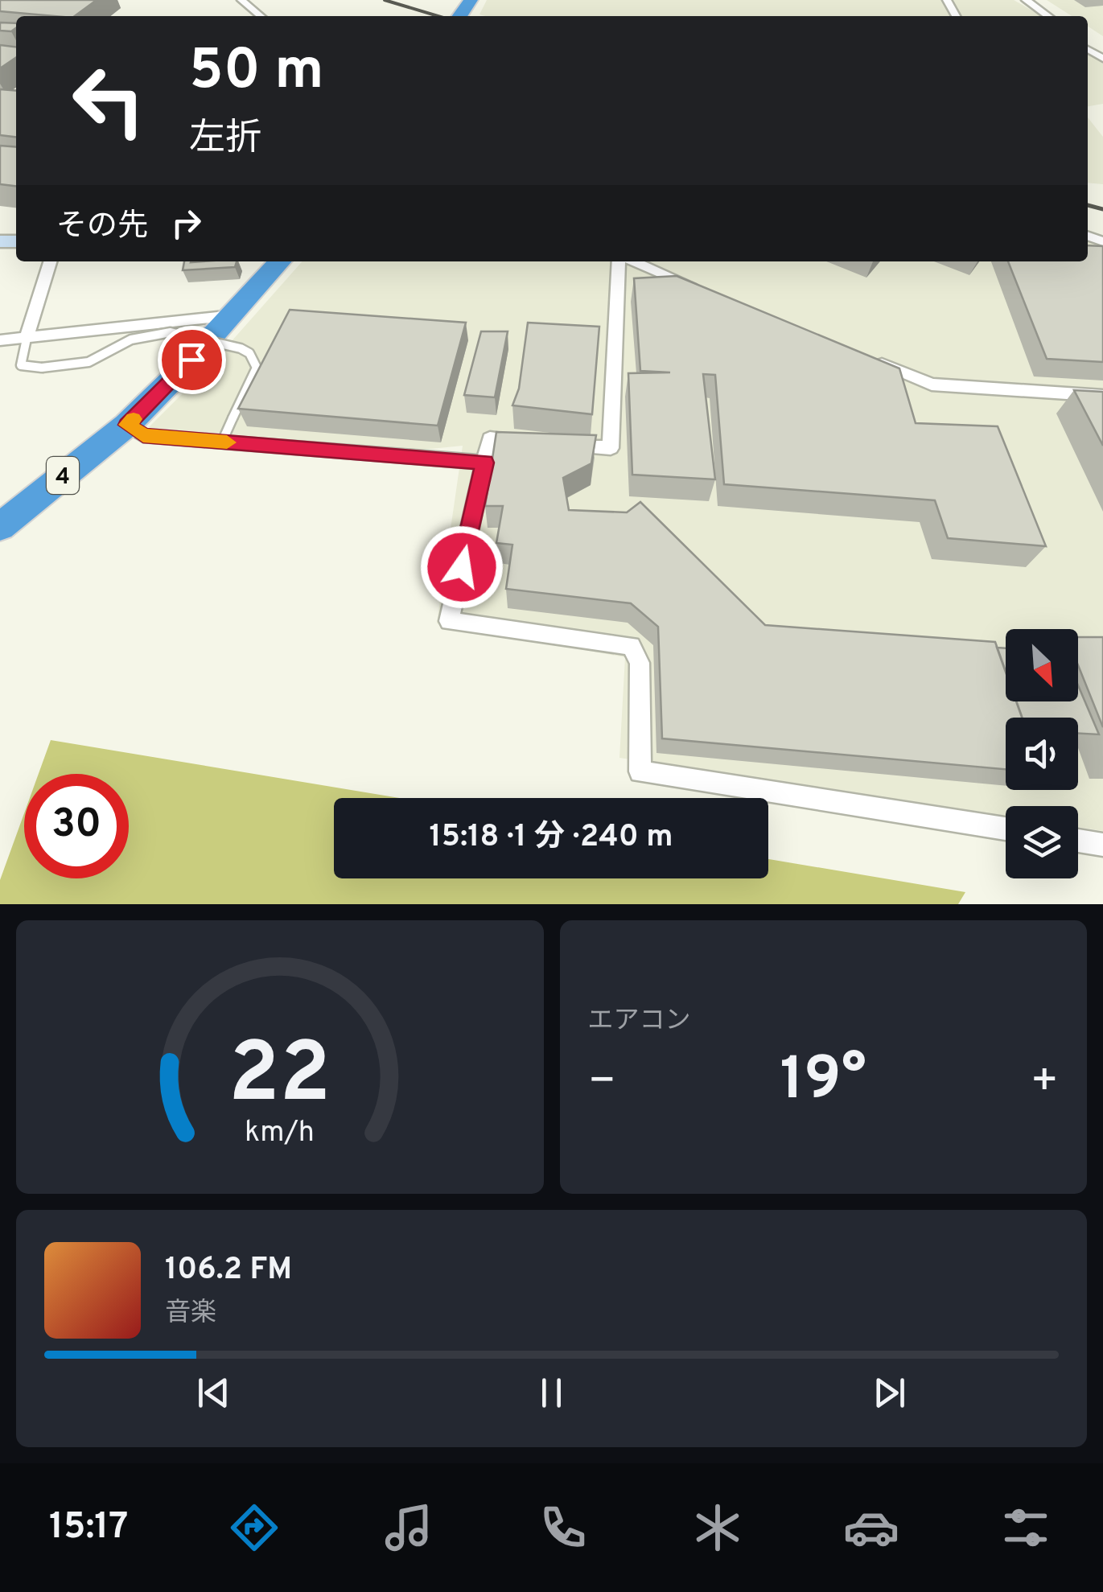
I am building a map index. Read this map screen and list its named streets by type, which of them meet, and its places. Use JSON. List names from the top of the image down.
{
  "streets": {
    "highway": ["4"]
  },
  "north": "bottom right",
  "page": {
    "turn": ["50 m", "左折"],
    "then": "その先",
    "limit": "30",
    "trip": "15:18 · 1 分 · 240 m",
    "tile": "エアコン",
    "heat": ["−", "19°", "+"],
    "song": ["106.2 FM", "音楽"],
    "tabs": "15:17",
    "gauge": ["22", "km/h"]
  }
}
